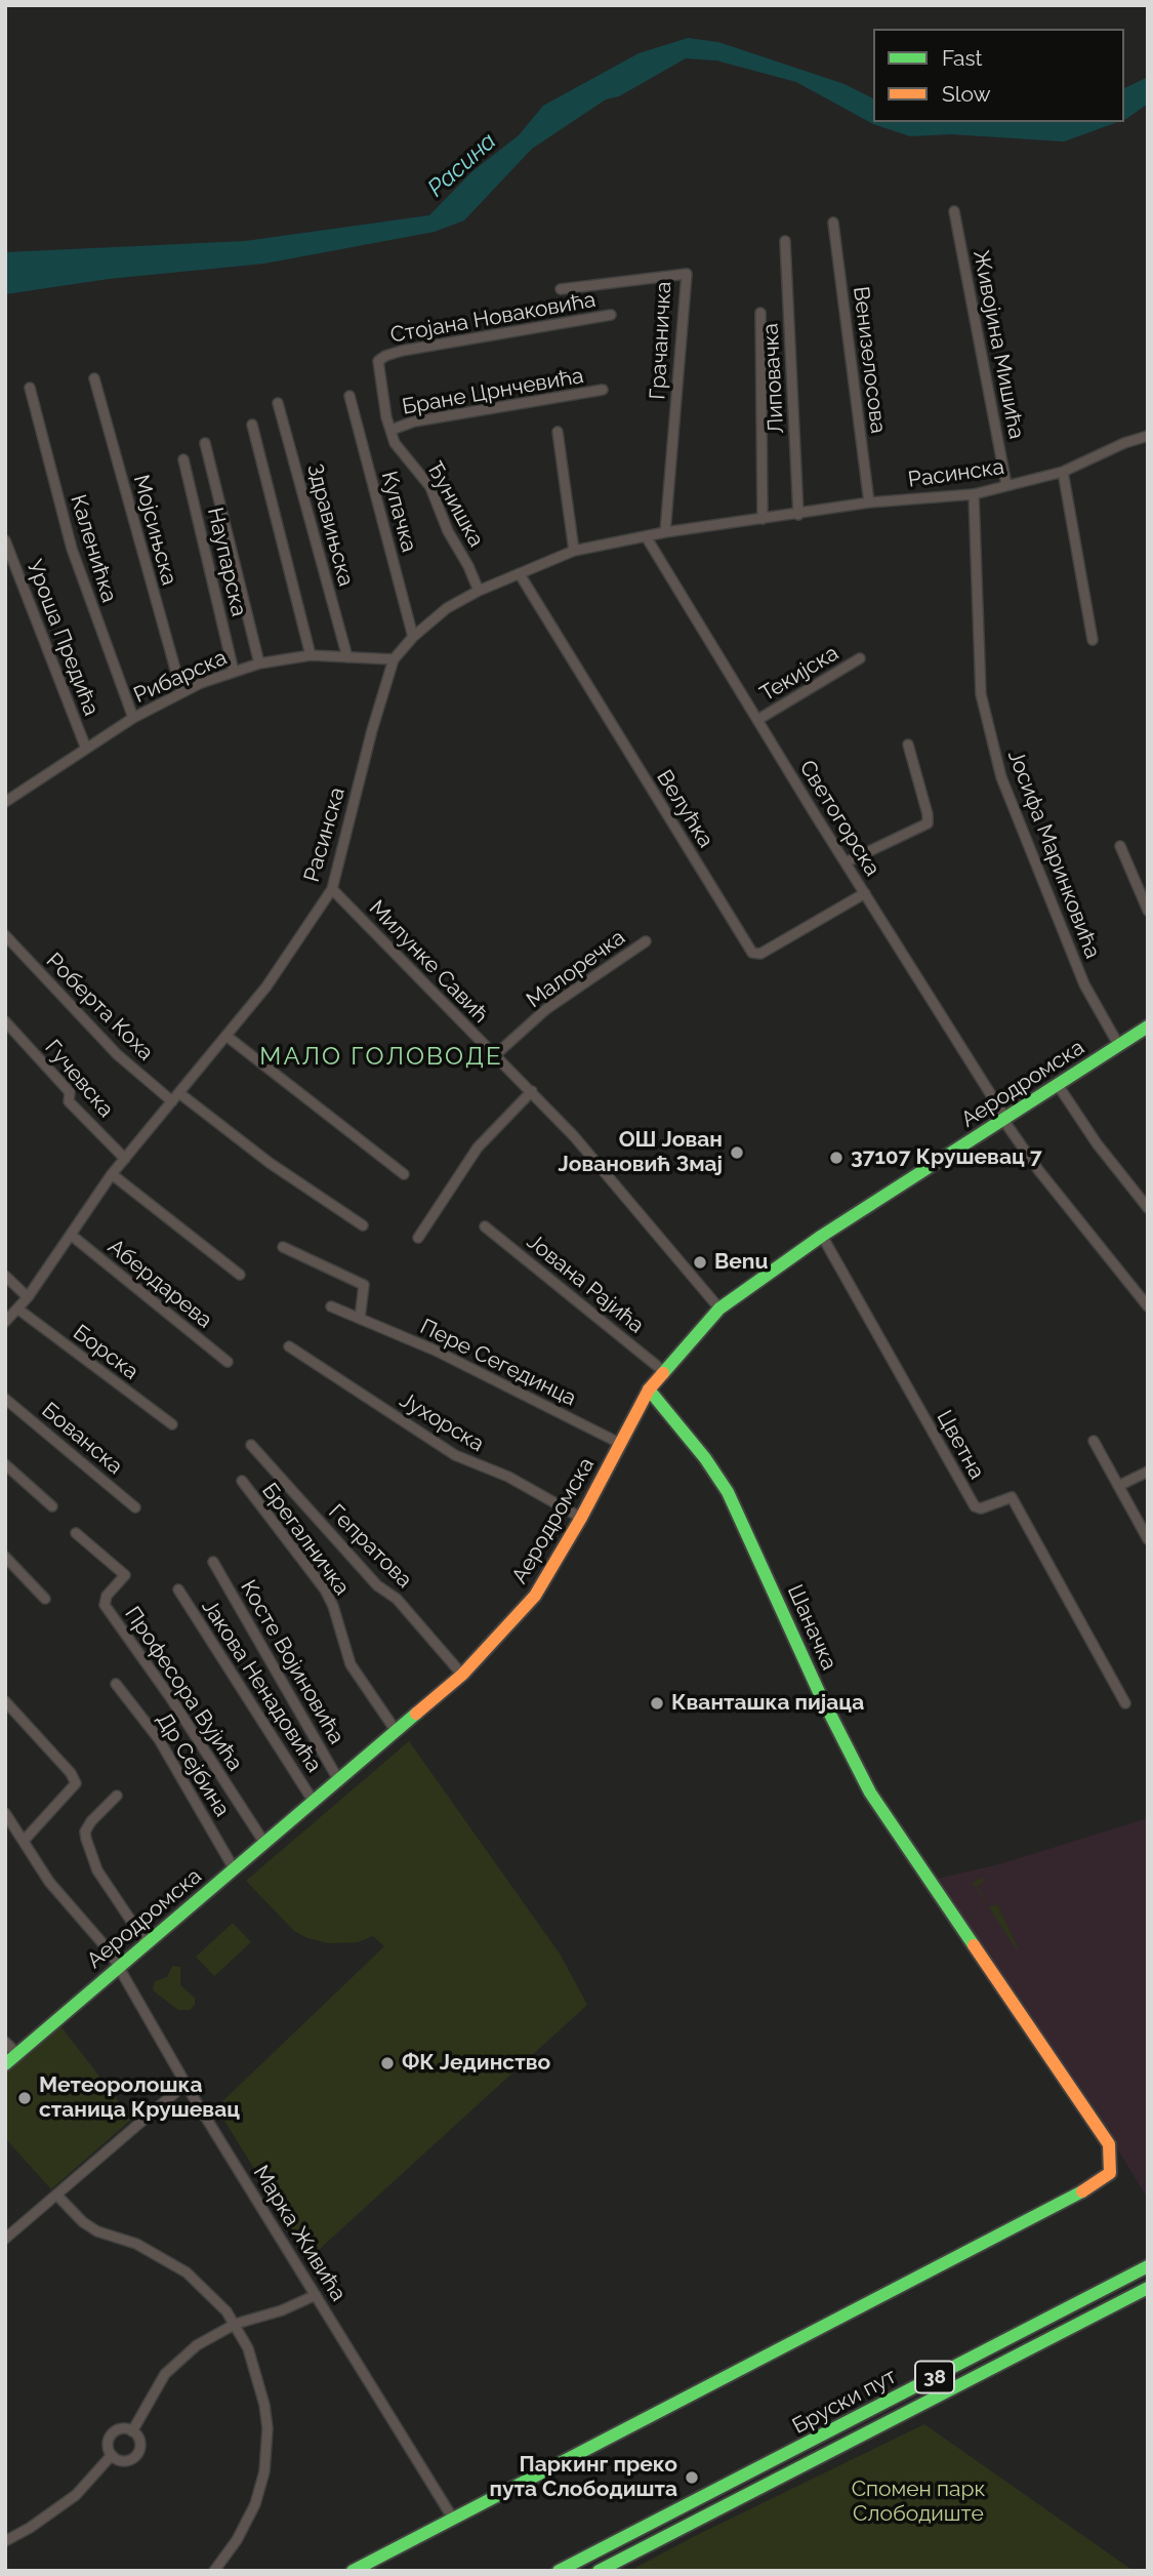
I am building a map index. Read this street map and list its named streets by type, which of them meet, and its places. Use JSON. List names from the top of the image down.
{
  "streets": {
    "street": [
      "Стојана Новаковића",
      "Грачаничка",
      "Живојина Мишића",
      "Венизелосова",
      "Липовачка",
      "Бране Црнчевића",
      "Расинска",
      "Ђунишка",
      "Купачка",
      "Здравињска",
      "Мојсињска",
      "Каленићка",
      "Наупарска",
      "Уроша Предића",
      "Текијска",
      "Рибарска",
      "Велућка",
      "Светогорска",
      "Јосифа Маринковића",
      "Милунке Савић",
      "Малоречка",
      "Роберта Коха",
      "Гучевска",
      "Аеродромска",
      "Абердарева",
      "Јована Рајића",
      "Борска",
      "Пере Сегединца",
      "Јухорска",
      "Бованска",
      "Цветна",
      "Брегалничка",
      "Гепратова",
      "Шаначка",
      "Косте Војиновића",
      "Јакова Ненадовића",
      "Професора Вујића",
      "Др Сејбина",
      "Марка Живића",
      "38",
      "Бруски пут"
    ]
  },
  "crossings": [
    ["Стојана Новаковића", "Ђунишка"],
    ["Грачаничка", "Расинска"],
    ["Живојина Мишића", "Расинска"],
    ["Венизелосова", "Расинска"],
    ["Липовачка", "Расинска"],
    ["Бране Црнчевића", "Ђунишка"],
    ["Расинска", "Ђунишка"],
    ["Расинска", "Купачка"],
    ["Расинска", "Рибарска"],
    ["Расинска", "Велућка"],
    ["Расинска", "Светогорска"],
    ["Расинска", "Јосифа Маринковића"],
    ["Расинска", "Милунке Савић"],
    ["Расинска", "Роберта Коха"],
    ["Расинска", "Гучевска"],
    ["Расинска", "Абердарева"],
    ["Расинска", "Борска"],
    ["Здравињска", "Рибарска"],
    ["Мојсињска", "Рибарска"],
    ["Каленићка", "Рибарска"],
    ["Наупарска", "Рибарска"],
    ["Уроша Предића", "Рибарска"],
    ["Текијска", "Светогорска"],
    ["Велућка", "Светогорска"],
    ["Светогорска", "Аеродромска"],
    ["Јосифа Маринковића", "Аеродромска"],
    ["Милунке Савић", "Малоречка"],
    ["Милунке Савић", "Аеродромска"],
    ["Аеродромска", "Јована Рајића"],
    ["Аеродромска", "Пере Сегединца"],
    ["Аеродромска", "Јухорска"],
    ["Аеродромска", "Цветна"],
    ["Аеродромска", "Брегалничка"],
    ["Аеродромска", "Гепратова"],
    ["Аеродромска", "Шаначка"],
    ["Аеродромска", "Косте Војиновића"],
    ["Аеродромска", "Јакова Ненадовића"],
    ["Аеродромска", "Професора Вујића"],
    ["Аеродромска", "Др Сејбина"],
    ["Аеродромска", "Марка Живића"],
    ["Шаначка", "Марка Живића"]
  ],
  "districts": ["МАЛО ГОЛОВОДЕ"],
  "water": ["Расина"],
  "parks": ["Спомен парк Слободиште"],
  "places": [
    "ОШ Јован Јовановић Змај",
    "37107 Крушевац 7",
    "Benu",
    "Кванташка пијаца",
    "ФК Јединство",
    "Метеоролошка станица Крушевац",
    "Паркинг преко пута Слободишта"
  ],
  "legend": ["Fast", "Slow"]
}
